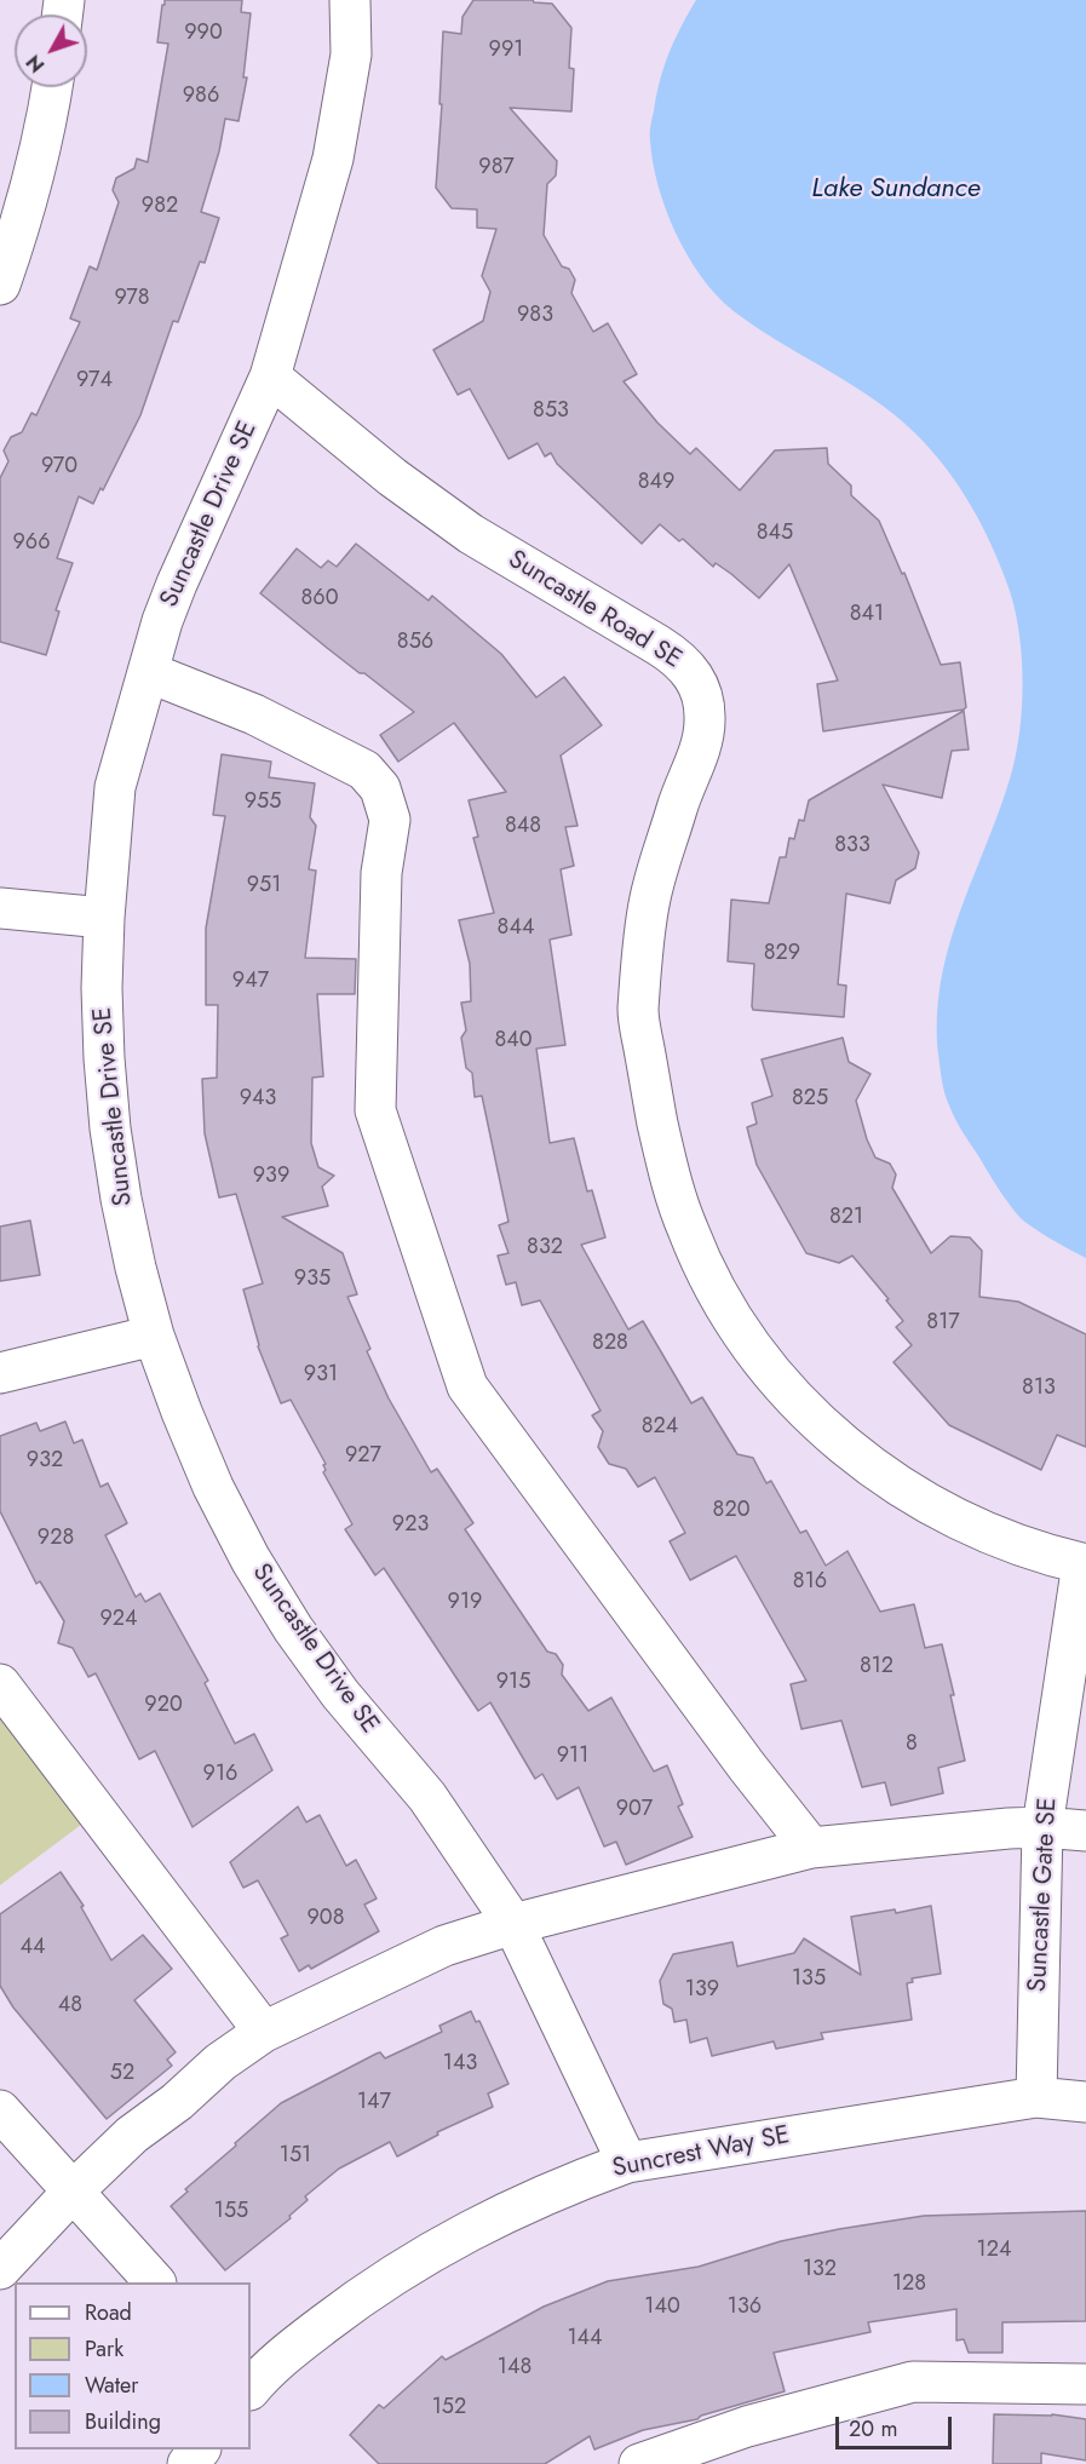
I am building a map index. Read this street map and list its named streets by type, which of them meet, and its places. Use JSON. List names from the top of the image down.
{
  "streets": {
    "street": [
      "Suncastle Drive SE",
      "Suncastle Road SE",
      "Suncastle Gate SE",
      "Suncrest Way SE"
    ]
  },
  "crossings": [
    ["Suncastle Drive SE", "Suncastle Road SE"],
    ["Suncastle Drive SE", "Suncrest Way SE"],
    ["Suncastle Road SE", "Suncastle Gate SE"],
    ["Suncastle Gate SE", "Suncrest Way SE"]
  ],
  "water": ["Lake Sundance"],
  "house_numbers": [
    "990",
    "991",
    "986",
    "987",
    "982",
    "978",
    "983",
    "974",
    "853",
    "970",
    "849",
    "845",
    "966",
    "860",
    "841",
    "856",
    "955",
    "848",
    "833",
    "951",
    "844",
    "829",
    "947",
    "840",
    "943",
    "825",
    "939",
    "821",
    "832",
    "935",
    "817",
    "828",
    "931",
    "813",
    "824",
    "927",
    "932",
    "820",
    "923",
    "928",
    "816",
    "919",
    "924",
    "812",
    "915",
    "920",
    "8",
    "911",
    "916",
    "907",
    "908",
    "44",
    "135",
    "139",
    "48",
    "143",
    "52",
    "147",
    "151",
    "155",
    "124",
    "132",
    "128",
    "140",
    "136",
    "144",
    "148",
    "152"
  ],
  "legend": [
    "Road",
    "Park",
    "Water",
    "Building"
  ],
  "scale_bar": "20 m",
  "north": "bottom left"
}
